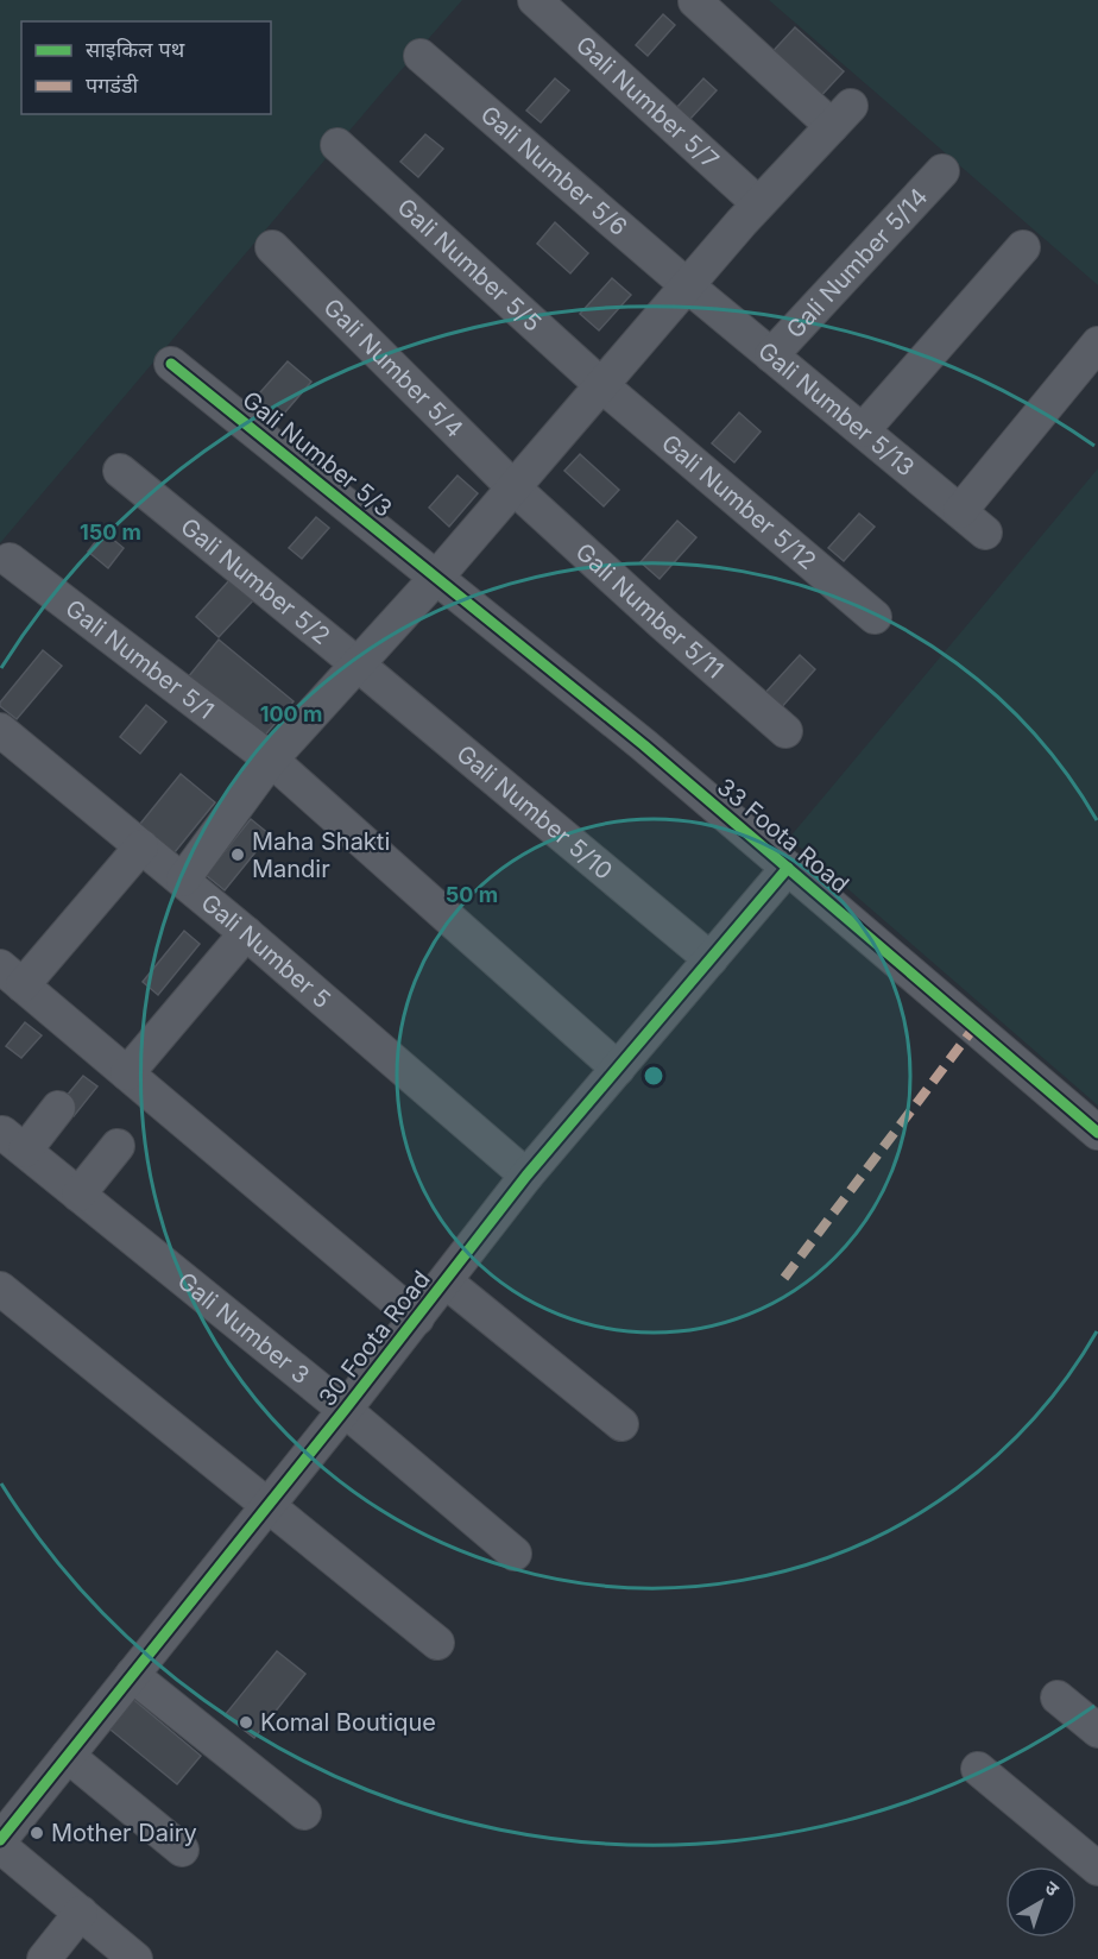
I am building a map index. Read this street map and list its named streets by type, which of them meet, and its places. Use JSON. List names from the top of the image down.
{
  "streets": {
    "street": [
      "Gali Number 5/7",
      "Gali Number 5/6",
      "Gali Number 5/14",
      "Gali Number 5/5",
      "Gali Number 5/4",
      "Gali Number 5/13",
      "Gali Number 5/3",
      "Gali Number 5/12",
      "Gali Number 5/2",
      "Gali Number 5/11",
      "Gali Number 5/1",
      "Gali Number 5/10",
      "33 Foota Road",
      "Gali Number 5",
      "Gali Number 3",
      "30 Foota Road"
    ]
  },
  "crossings": [
    ["Gali Number 5/6", "Gali Number 5/13"],
    ["Gali Number 5/14", "Gali Number 5/13"],
    ["Gali Number 5/5", "Gali Number 5/12"],
    ["Gali Number 5/4", "Gali Number 5/11"],
    ["Gali Number 5/3", "33 Foota Road"],
    ["Gali Number 5/2", "Gali Number 5/10"],
    ["Gali Number 5/1", "30 Foota Road"],
    ["Gali Number 5/10", "30 Foota Road"],
    ["33 Foota Road", "30 Foota Road"],
    ["Gali Number 5", "30 Foota Road"],
    ["Gali Number 3", "30 Foota Road"]
  ],
  "places": ["Maha Shakti Mandir", "Komal Boutique", "Mother Dairy"],
  "legend": ["साइकिल पथ", "पगडंडी"],
  "north": "top right",
  "rings": ["150 m", "100 m", "50 m"]
}
